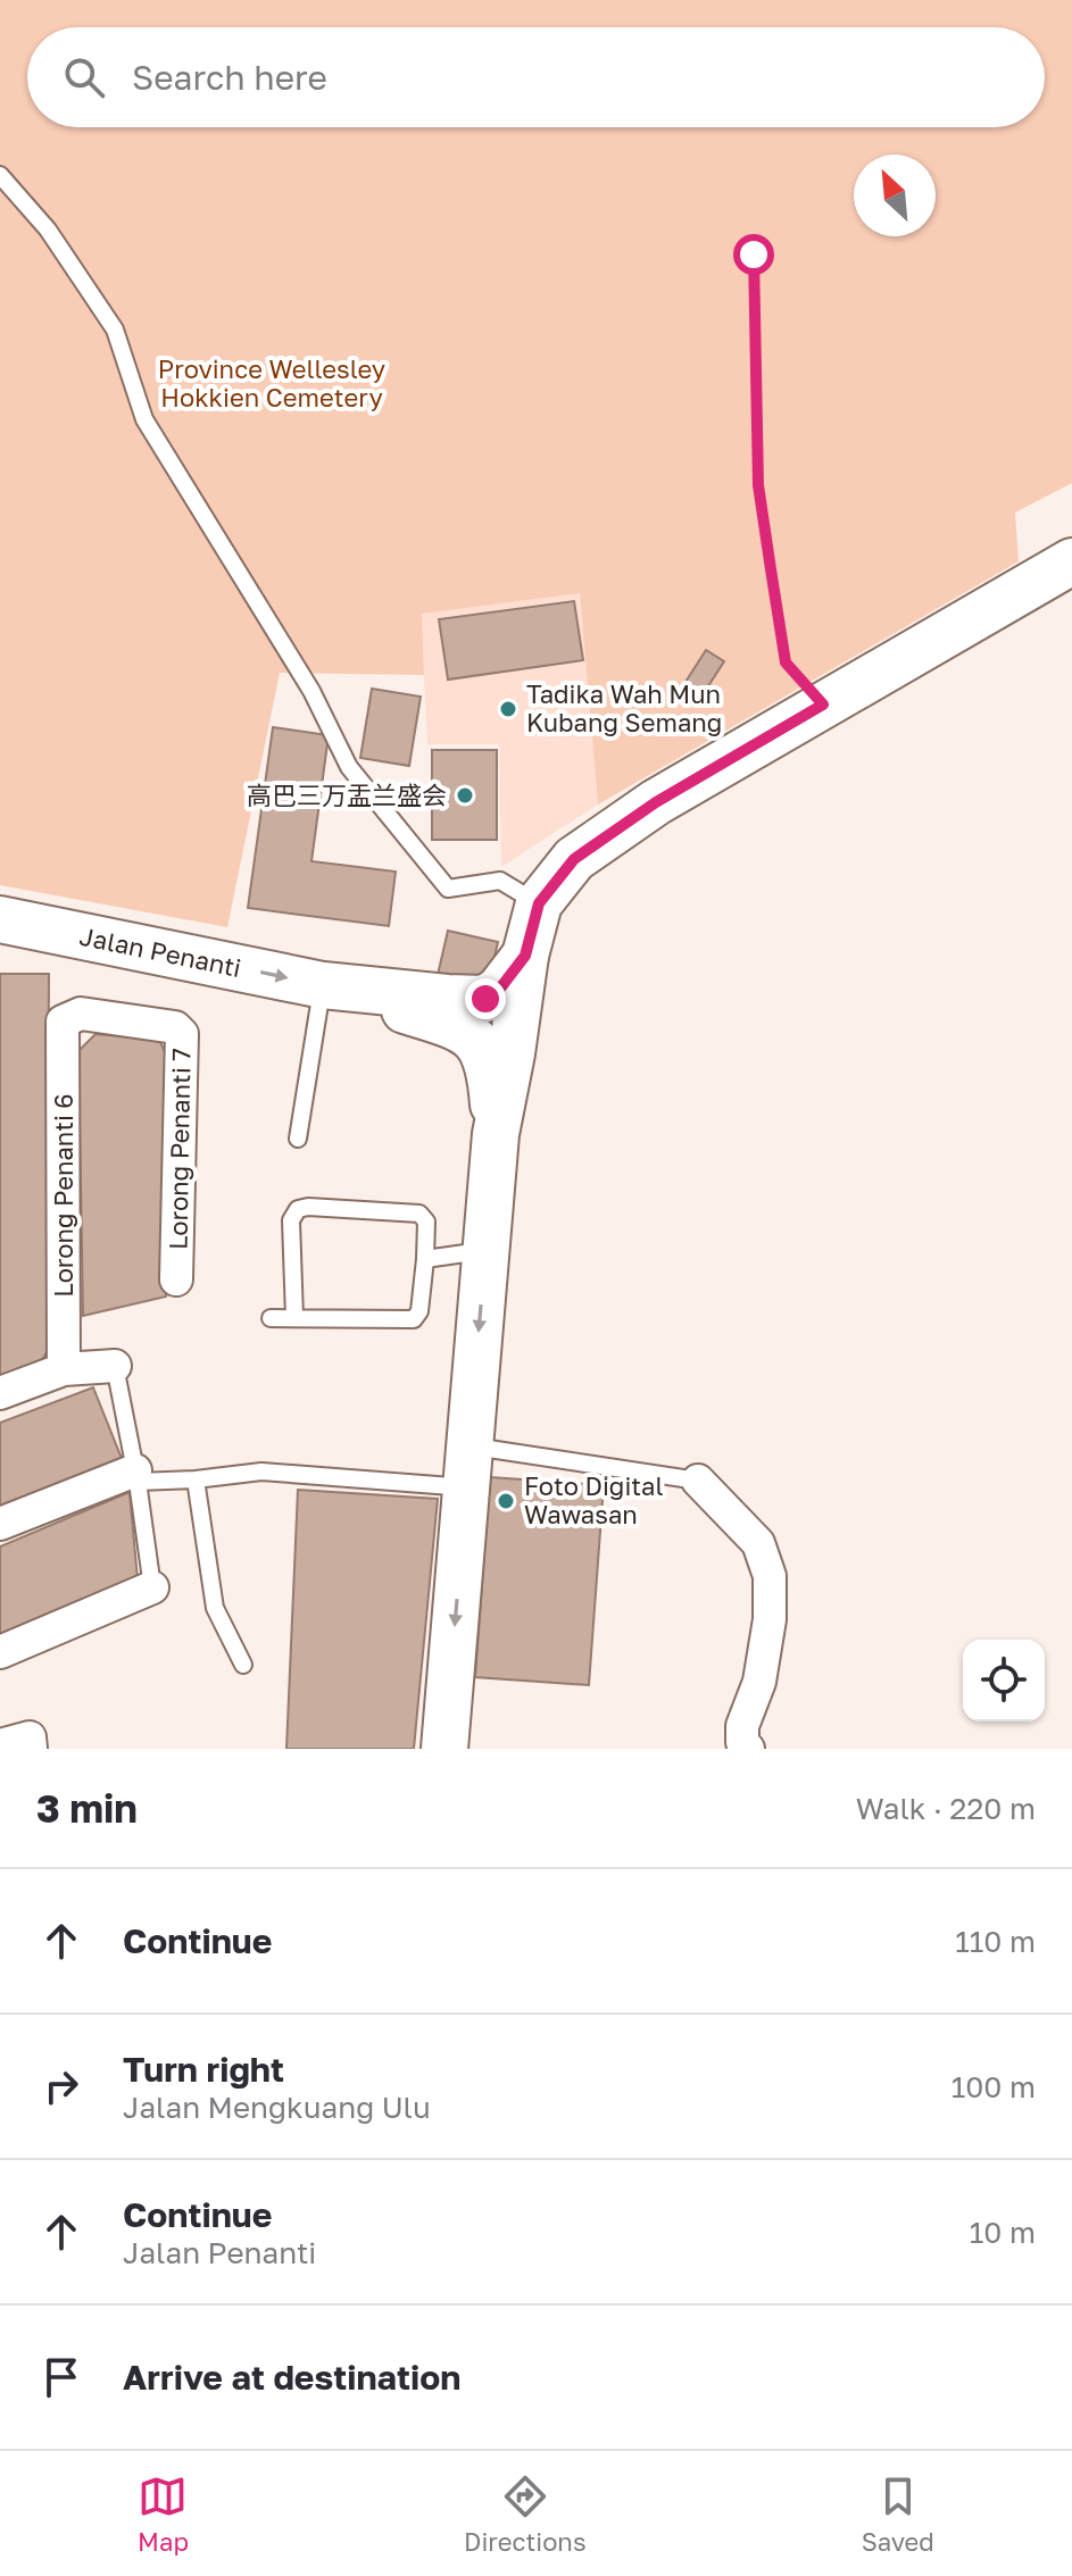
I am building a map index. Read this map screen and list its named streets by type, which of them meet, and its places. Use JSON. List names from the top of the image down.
{
  "streets": {
    "main road": ["Jalan Penanti"],
    "street": ["Lorong Penanti 7", "Lorong Penanti 6"]
  },
  "crossings": [
    ["Lorong Penanti 7", "Lorong Penanti 6"]
  ],
  "one_way": ["Jalan Penanti"],
  "parks": ["Province Wellesley Hokkien Cemetery"],
  "places": ["Tadika Wah Mun Kubang Semang", "高巴三万盂兰盛会", "Foto Digital Wawasan"],
  "north": "top left",
  "page": {
    "search": "Search here",
    "heading": ["3 min", "Walk · 220 m"],
    "list": [
      ["Continue", "110 m"],
      ["Turn right", "Jalan Mengkuang Ulu", "100 m"],
      ["Continue", "Jalan Penanti", "10 m"],
      "Arrive at destination"
    ],
    "nav": ["Map", "Directions", "Saved"]
  }
}
